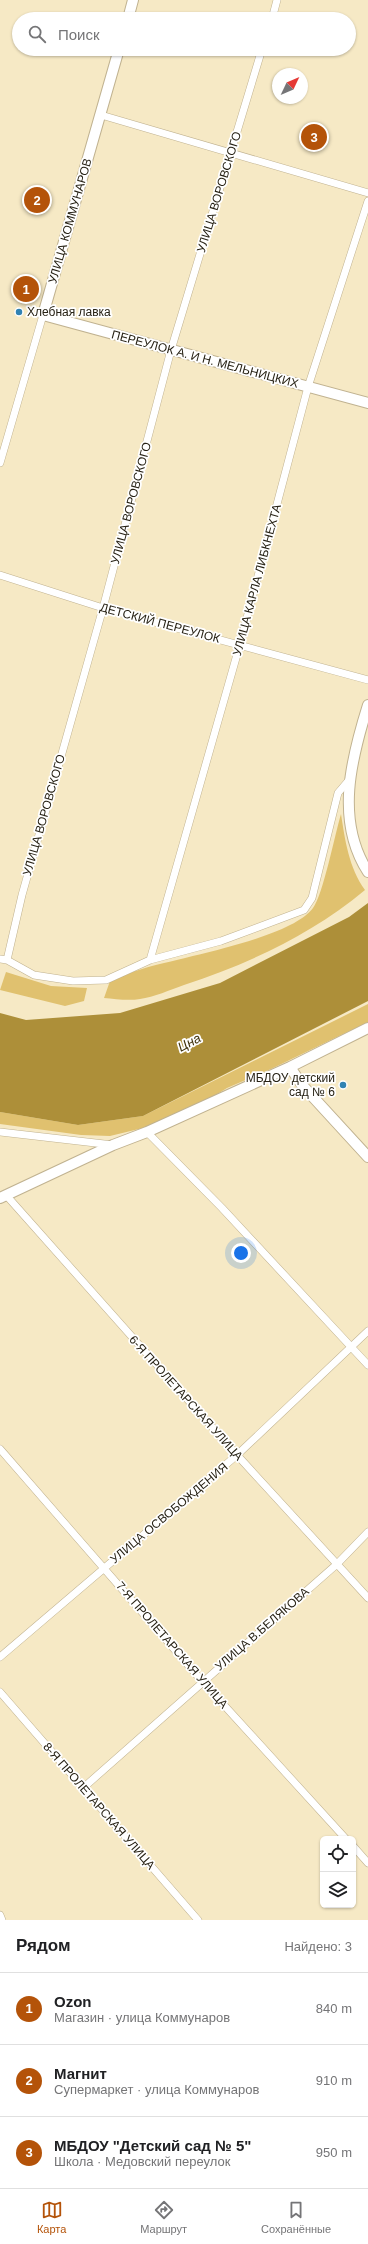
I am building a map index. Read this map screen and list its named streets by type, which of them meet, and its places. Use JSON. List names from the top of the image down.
{
  "streets": {
    "street": [
      "УЛИЦА ВОРОВСКОГО",
      "УЛИЦА КОММУНАРОВ",
      "ПЕРЕУЛОК А. И Н. МЕЛЬНИЦКИХ",
      "УЛИЦА КАРЛА ЛИБКНЕХТА",
      "ДЕТСКИЙ ПЕРЕУЛОК",
      "6-Я ПРОЛЕТАРСКАЯ УЛИЦА",
      "УЛИЦА ОСВОБОЖДЕНИЯ",
      "УЛИЦА В.БЕЛЯКОВА",
      "7-Я ПРОЛЕТАРСКАЯ УЛИЦА",
      "8-Я ПРОЛЕТАРСКАЯ УЛИЦА"
    ]
  },
  "crossings": [
    ["УЛИЦА ВОРОВСКОГО", "ПЕРЕУЛОК А. И Н. МЕЛЬНИЦКИХ"],
    ["УЛИЦА ВОРОВСКОГО", "ДЕТСКИЙ ПЕРЕУЛОК"],
    ["УЛИЦА КОММУНАРОВ", "ПЕРЕУЛОК А. И Н. МЕЛЬНИЦКИХ"],
    ["ПЕРЕУЛОК А. И Н. МЕЛЬНИЦКИХ", "УЛИЦА КАРЛА ЛИБКНЕХТА"],
    ["УЛИЦА КАРЛА ЛИБКНЕХТА", "ДЕТСКИЙ ПЕРЕУЛОК"],
    ["6-Я ПРОЛЕТАРСКАЯ УЛИЦА", "УЛИЦА ОСВОБОЖДЕНИЯ"],
    ["6-Я ПРОЛЕТАРСКАЯ УЛИЦА", "УЛИЦА В.БЕЛЯКОВА"],
    ["УЛИЦА ОСВОБОЖДЕНИЯ", "7-Я ПРОЛЕТАРСКАЯ УЛИЦА"],
    ["УЛИЦА В.БЕЛЯКОВА", "7-Я ПРОЛЕТАРСКАЯ УЛИЦА"],
    ["УЛИЦА В.БЕЛЯКОВА", "8-Я ПРОЛЕТАРСКАЯ УЛИЦА"]
  ],
  "water": ["Цна"],
  "places": ["Хлебная лавка", "МБДОУ детский сад № 6"],
  "north": "top right",
  "page": {
    "search": "Поиск",
    "pins": ["3", "2", "1"],
    "heading": ["Рядом", "Найдено: 3"],
    "list": [
      {
        "mark": "1",
        "name": "Ozon",
        "note": "Магазин · улица Коммунаров",
        "value": "840 m"
      },
      {
        "mark": "2",
        "name": "Магнит",
        "note": "Супермаркет · улица Коммунаров",
        "value": "910 m"
      },
      {
        "mark": "3",
        "name": "МБДОУ \"Детский сад № 5\"",
        "note": "Школа · Медовский переулок",
        "value": "950 m"
      }
    ],
    "nav": ["Карта", "Маршрут", "Сохранённые"]
  }
}
